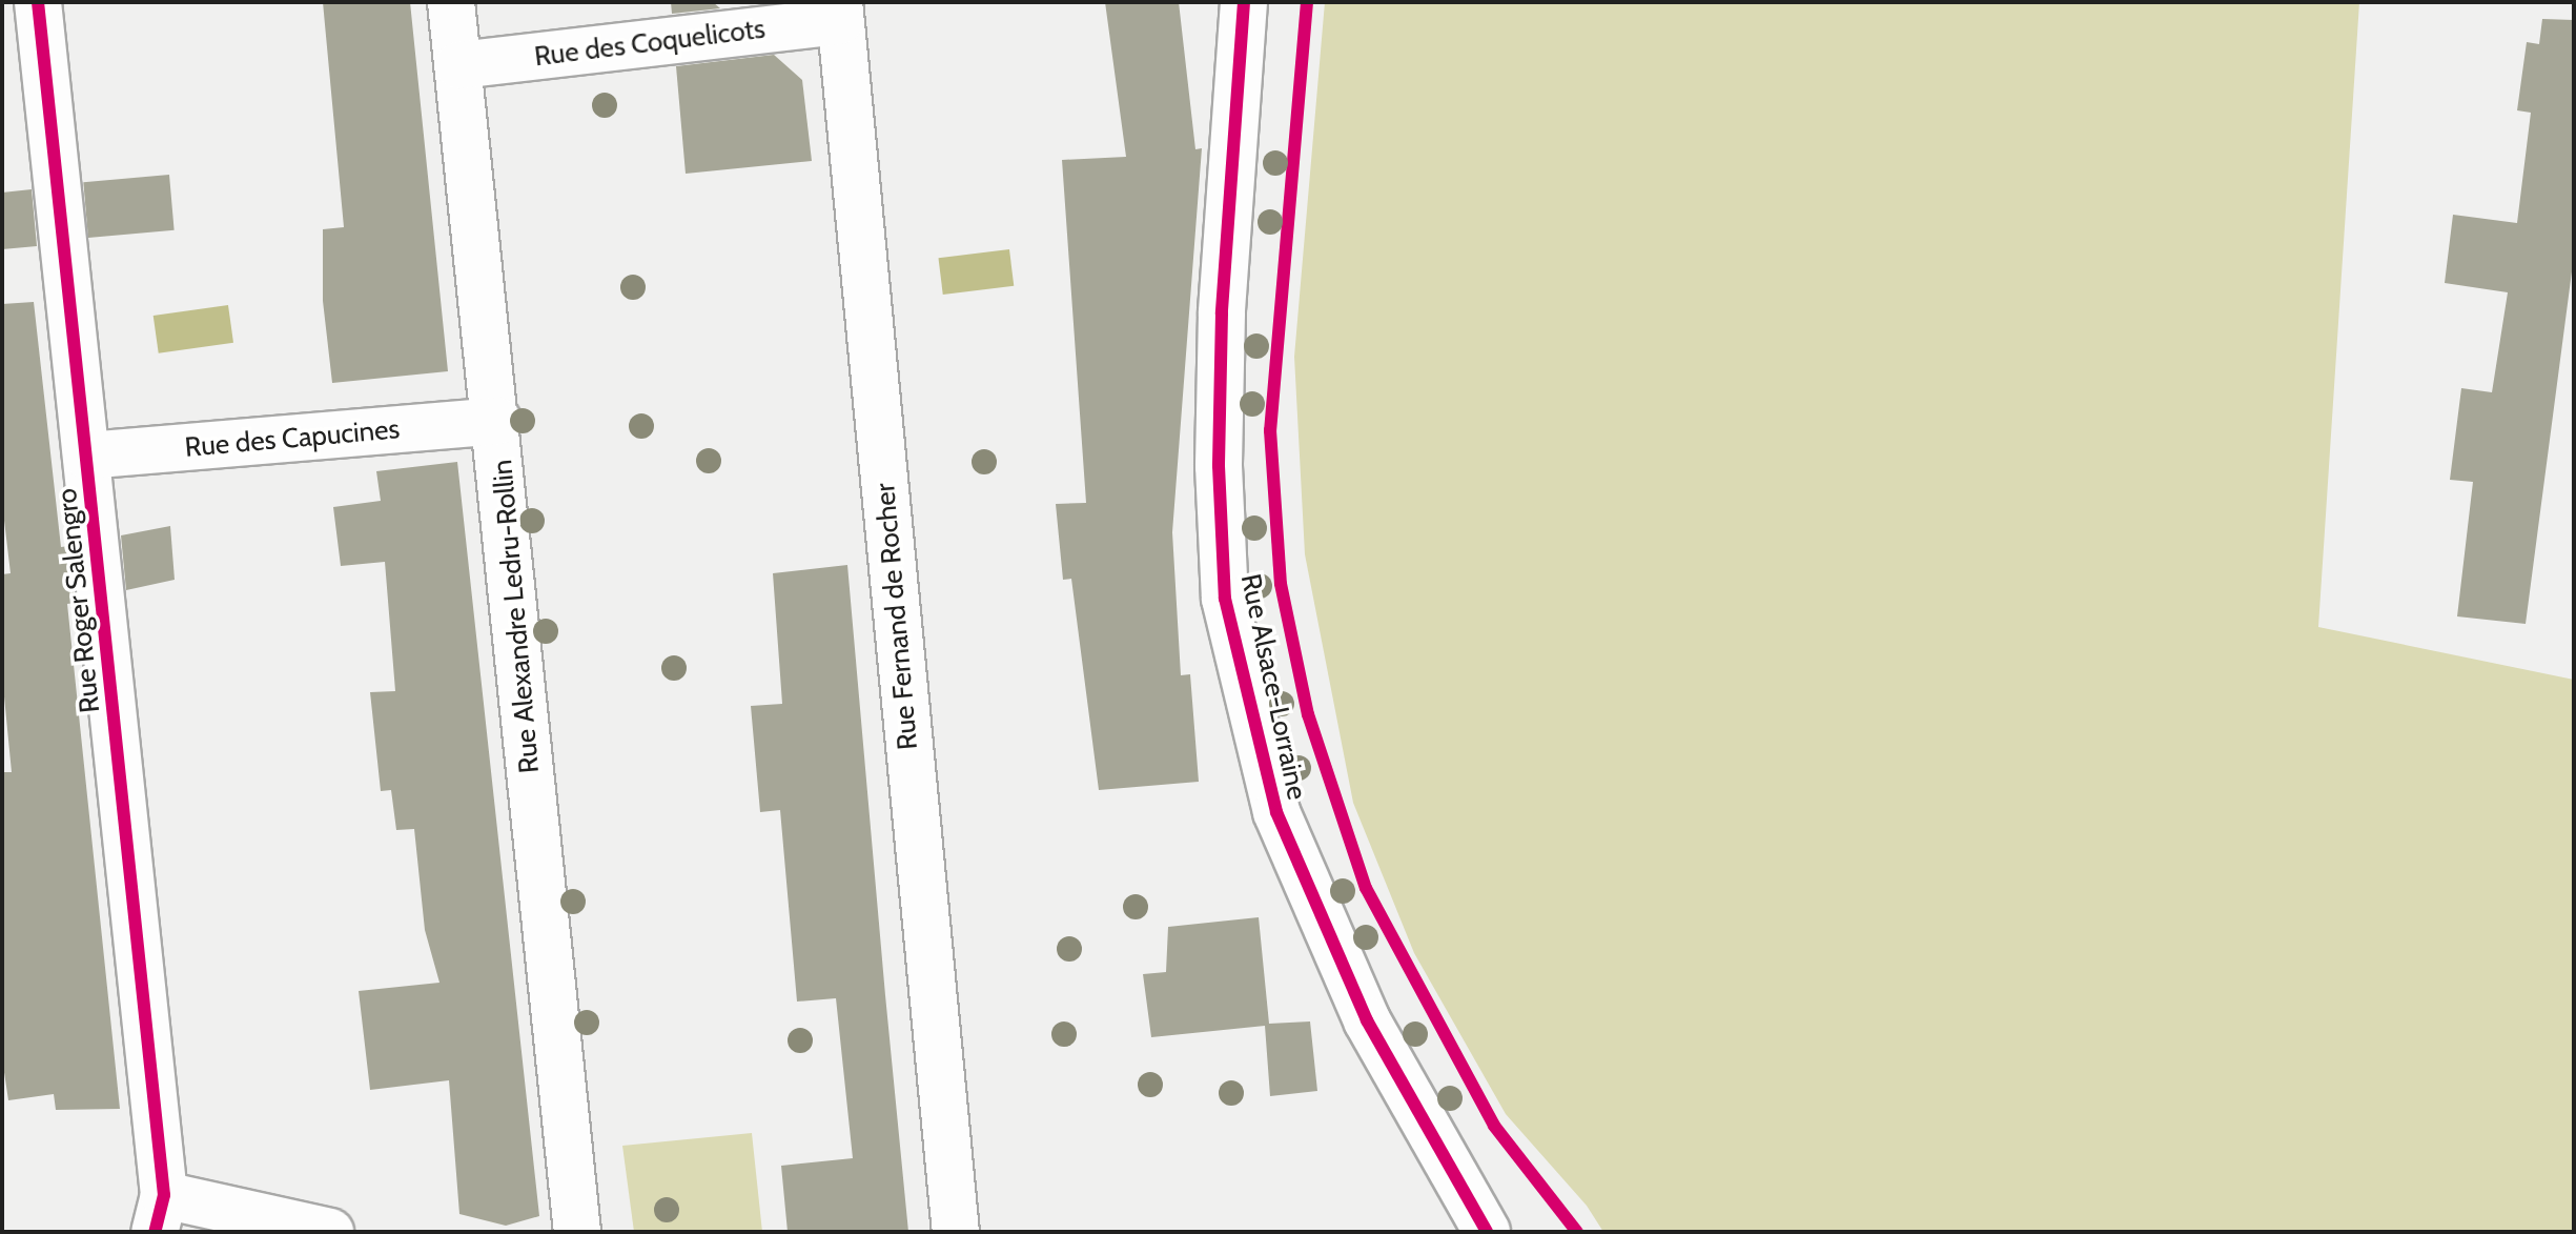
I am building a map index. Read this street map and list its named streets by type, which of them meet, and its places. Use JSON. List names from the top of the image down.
{
  "streets": {
    "street": [
      "Rue des Coquelicots",
      "Rue des Capucines",
      "Rue Roger Salengro",
      "Rue Alexandre Ledru-Rollin",
      "Rue Fernand de Rocher",
      "Rue Alsace-Lorraine"
    ]
  },
  "crossings": [
    ["Rue des Coquelicots", "Rue Alexandre Ledru-Rollin"],
    ["Rue des Coquelicots", "Rue Fernand de Rocher"],
    ["Rue des Capucines", "Rue Roger Salengro"],
    ["Rue des Capucines", "Rue Alexandre Ledru-Rollin"]
  ]
}
